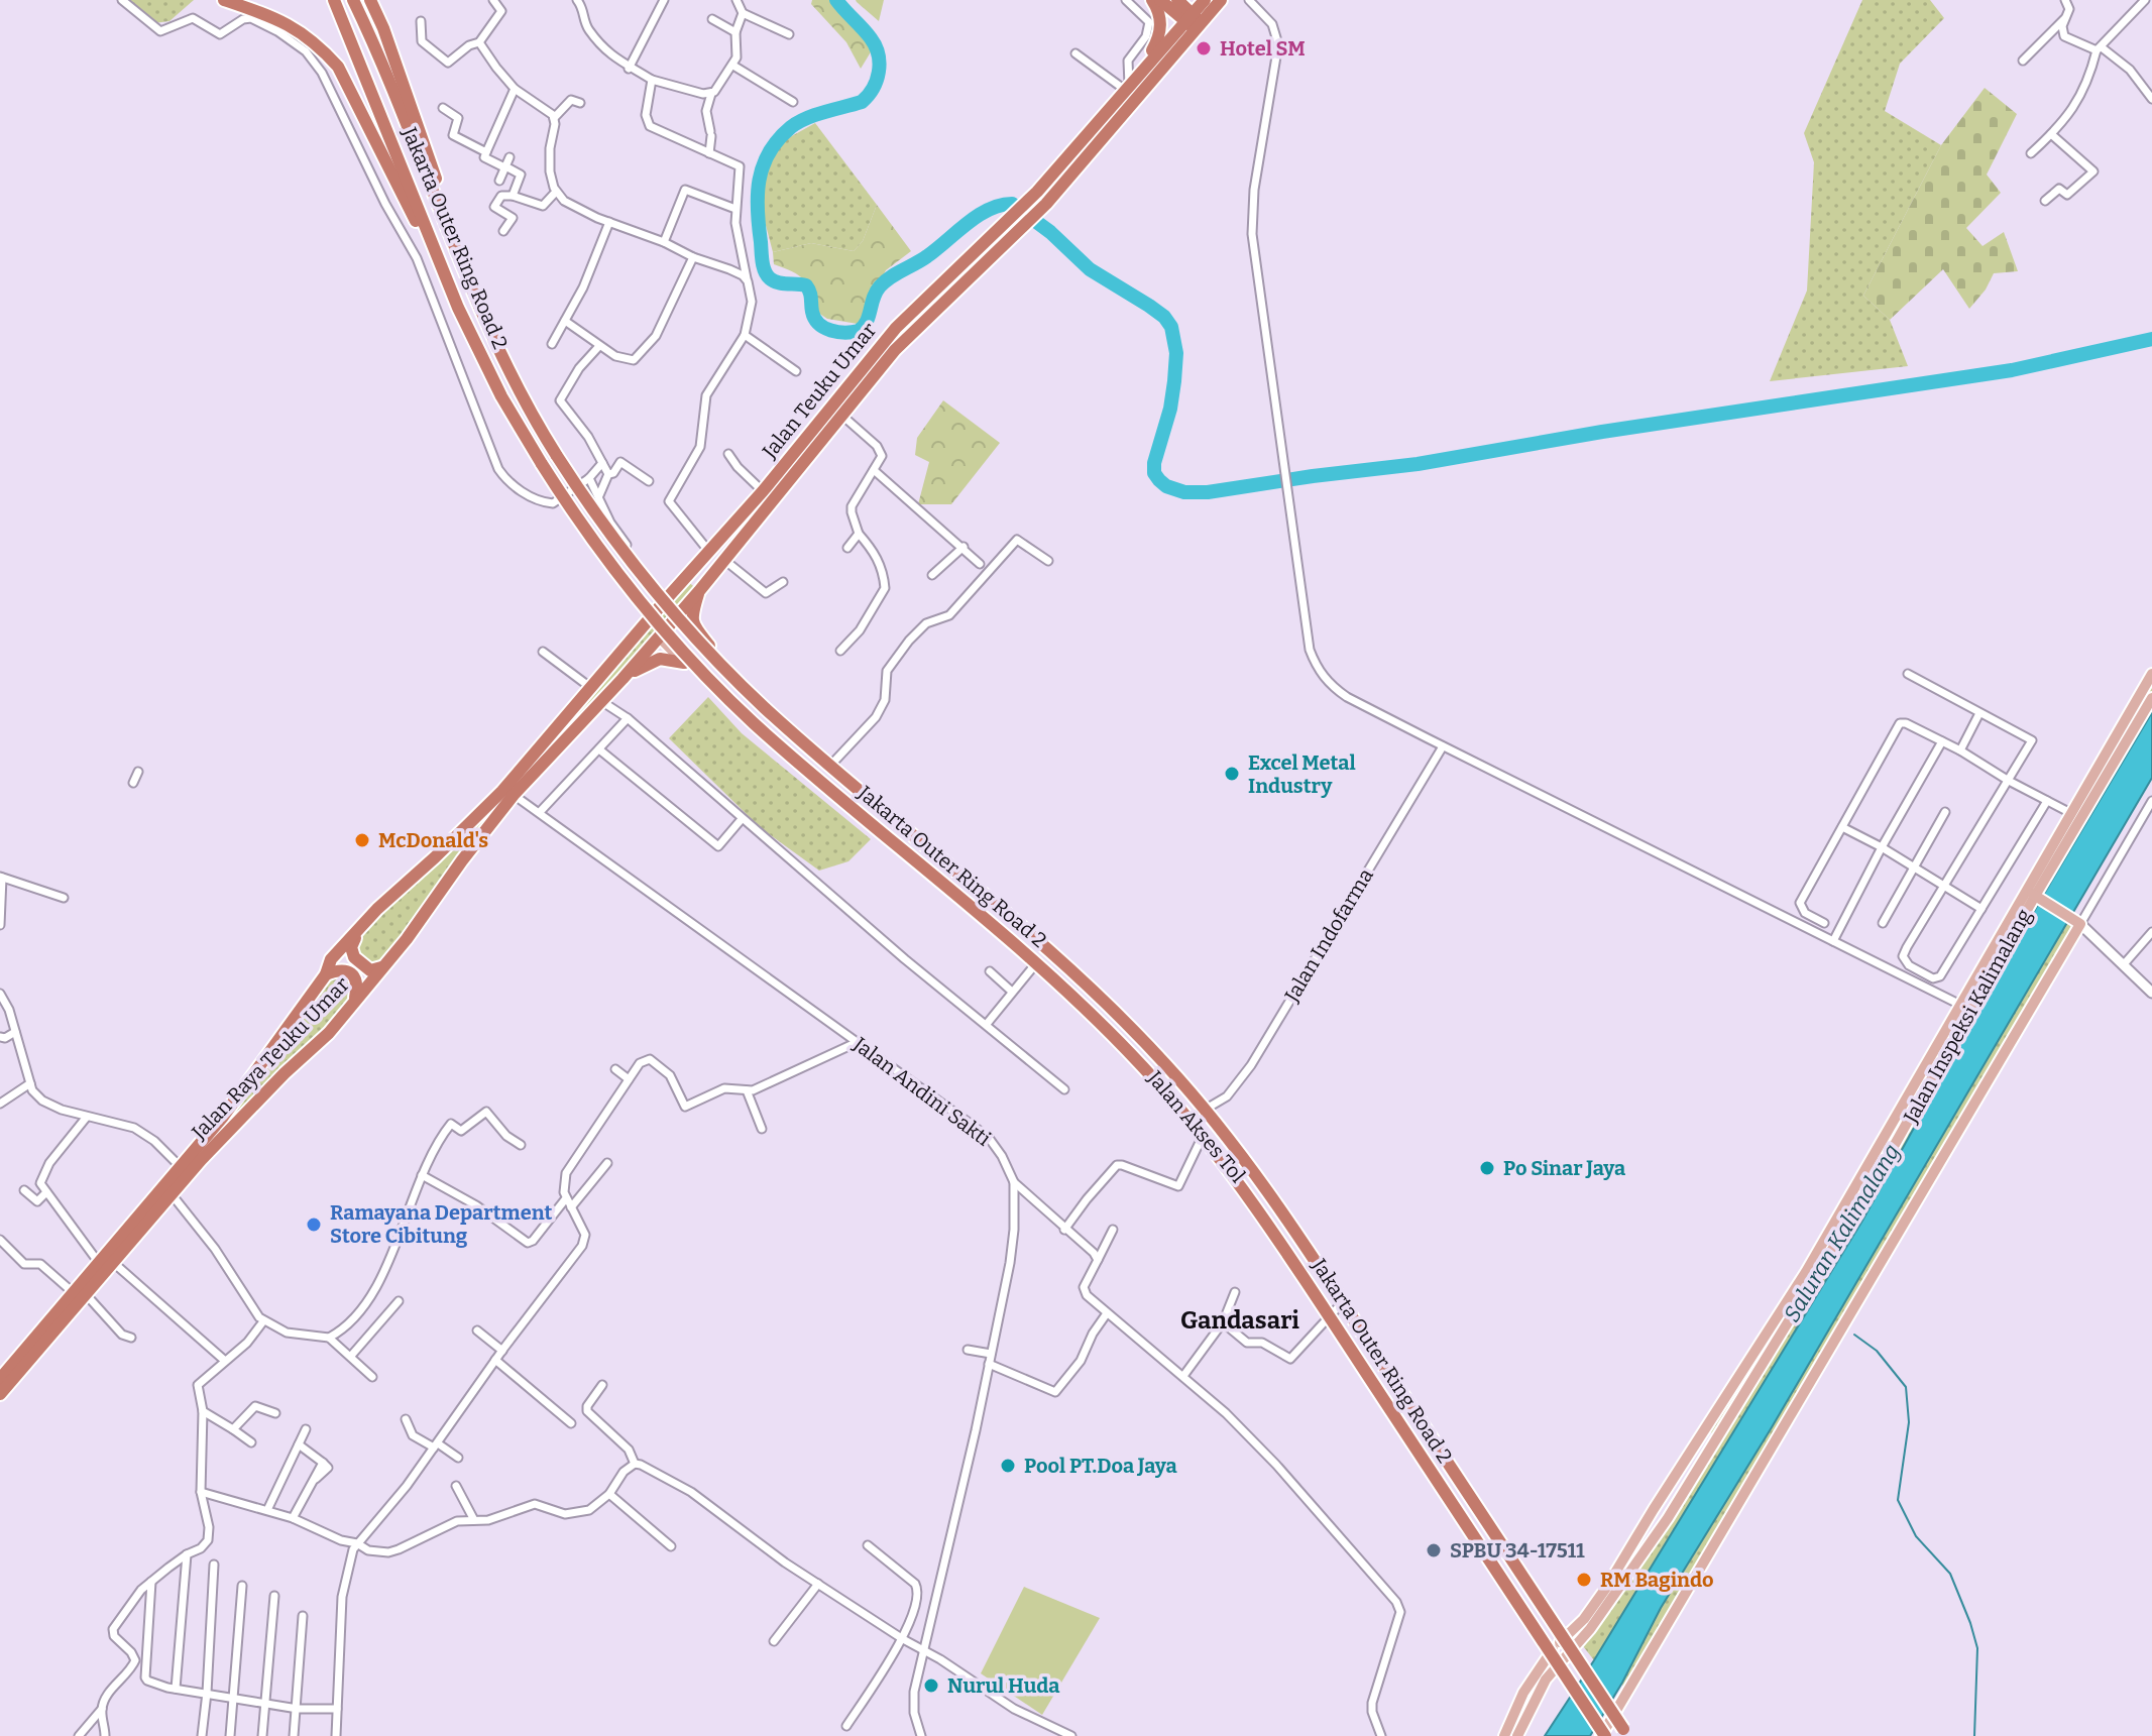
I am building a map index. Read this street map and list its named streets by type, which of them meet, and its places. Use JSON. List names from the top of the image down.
{
  "streets": {
    "highway": ["Jakarta Outer Ring Road 2", "Jalan Teuku Umar", "Jalan Raya Teuku Umar"],
    "main road": ["Jalan Inspeksi Kalimalang", "Jalan Akses Tol"],
    "street": ["Jalan Indofarma", "Jalan Andini Sakti"]
  },
  "crossings": [
    ["Jakarta Outer Ring Road 2", "Jalan Akses Tol"],
    ["Jalan Teuku Umar", "Jalan Raya Teuku Umar"],
    ["Jalan Teuku Umar", "Jalan Akses Tol"],
    ["Jalan Indofarma", "Jalan Akses Tol"],
    ["Jalan Inspeksi Kalimalang", "Jalan Akses Tol"],
    ["Jalan Raya Teuku Umar", "Jalan Andini Sakti"],
    ["Jalan Raya Teuku Umar", "Jalan Akses Tol"]
  ],
  "districts": ["Gandasari"],
  "water": ["Saluran Kalimalang"],
  "places": [
    "Hotel SM",
    "Excel Metal Industry",
    "McDonald's",
    "Po Sinar Jaya",
    "Ramayana Department Store Cibitung",
    "Pool PT.Doa Jaya",
    "SPBU 34-17511",
    "RM Bagindo",
    "Nurul Huda"
  ]
}
